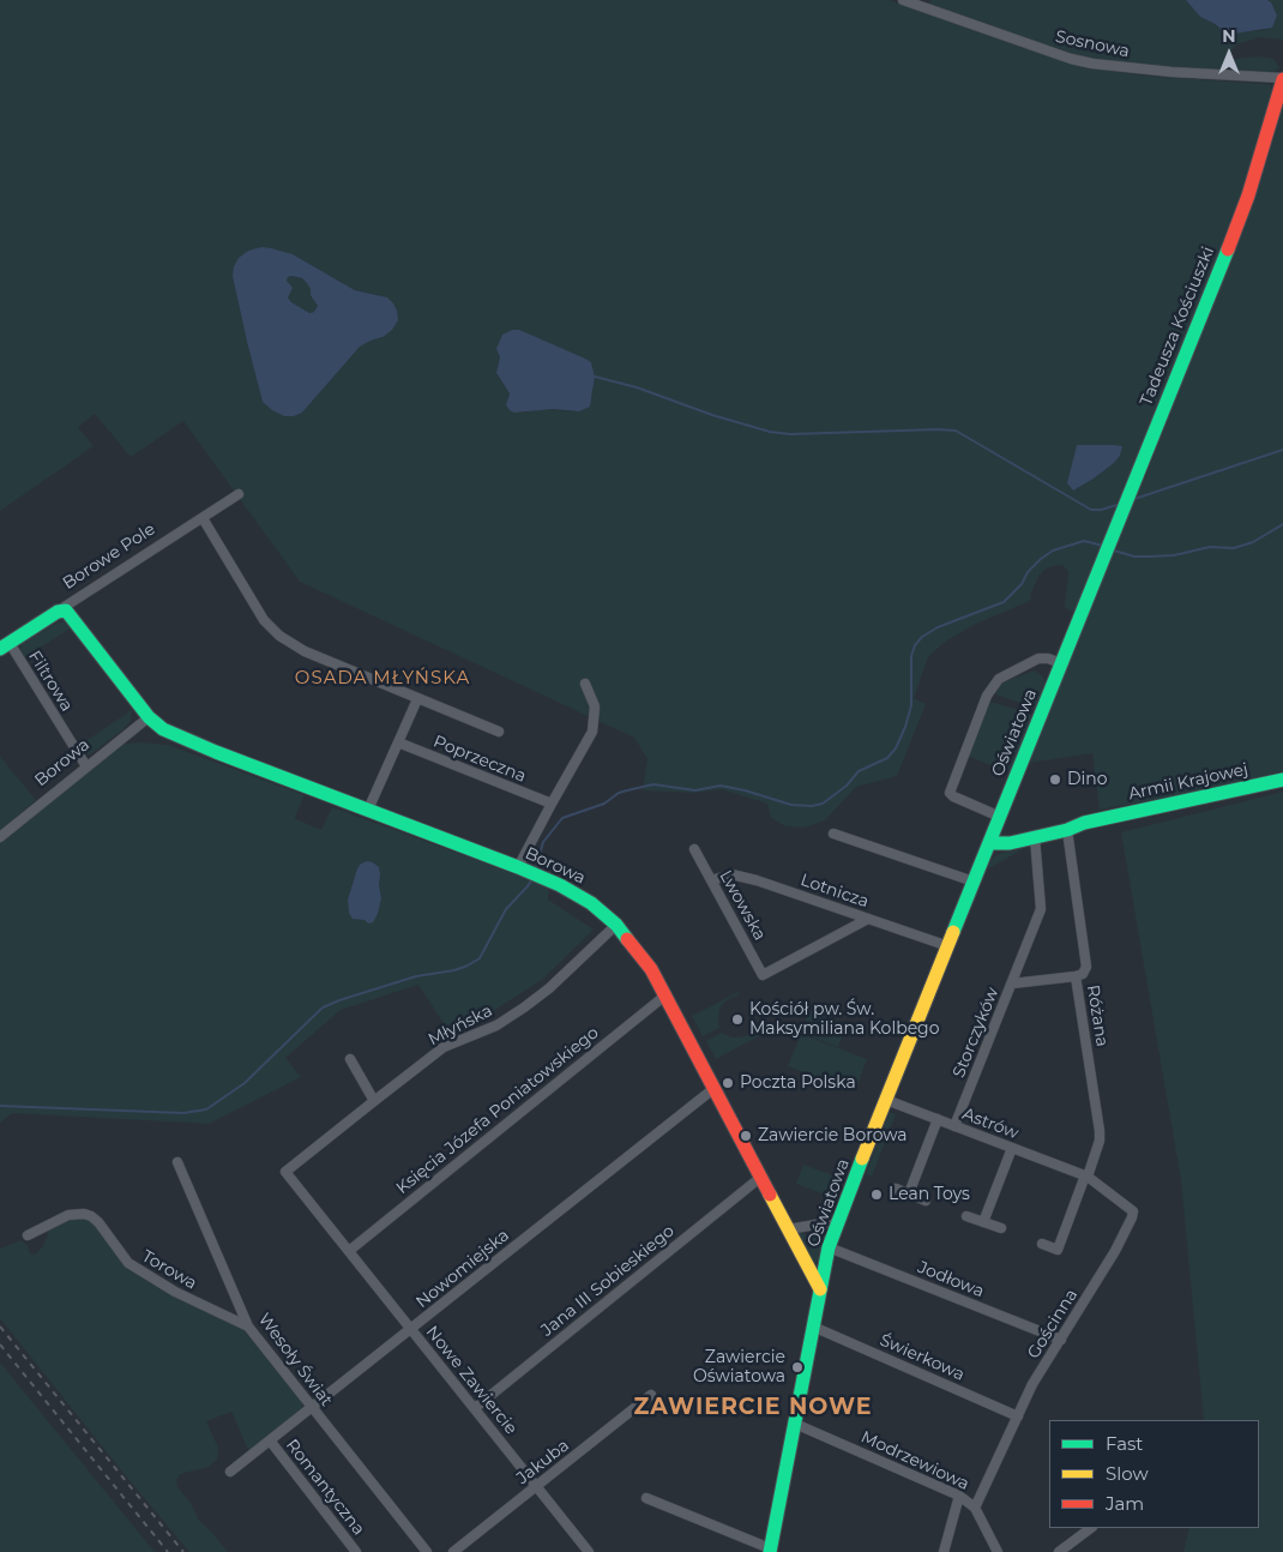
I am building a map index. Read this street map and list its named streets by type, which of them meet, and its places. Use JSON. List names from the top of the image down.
{
  "streets": {
    "street": [
      "Sosnowa",
      "Tadeusza Kościuszki",
      "Borowe Pole",
      "Filtrowa",
      "Oświatowa",
      "Poprzeczna",
      "Borowa",
      "Armii Krajowej",
      "Lotnicza",
      "Lwowska",
      "Różana",
      "Młyńska",
      "Storczyków",
      "Księcia Józefa Poniatowskiego",
      "Astrów",
      "Nowomiejska",
      "Torowa",
      "Jodłowa",
      "Jana III Sobieskiego",
      "Gościnna",
      "Świerkowa",
      "Wesoły Świat",
      "Nowe Zawiercie",
      "Modrzewiowa",
      "Jakuba",
      "Romantyczna"
    ]
  },
  "crossings": [
    ["Sosnowa", "Tadeusza Kościuszki"],
    ["Tadeusza Kościuszki", "Oświatowa"],
    ["Borowe Pole", "Filtrowa"],
    ["Borowe Pole", "Borowa"],
    ["Filtrowa", "Borowa"],
    ["Oświatowa", "Borowa"],
    ["Oświatowa", "Armii Krajowej"],
    ["Oświatowa", "Lotnicza"],
    ["Oświatowa", "Astrów"],
    ["Oświatowa", "Jodłowa"],
    ["Oświatowa", "Świerkowa"],
    ["Oświatowa", "Modrzewiowa"],
    ["Borowa", "Młyńska"],
    ["Borowa", "Księcia Józefa Poniatowskiego"],
    ["Borowa", "Nowomiejska"],
    ["Borowa", "Jana III Sobieskiego"],
    ["Armii Krajowej", "Różana"],
    ["Armii Krajowej", "Storczyków"],
    ["Lotnicza", "Lwowska"],
    ["Różana", "Storczyków"],
    ["Różana", "Astrów"],
    ["Różana", "Gościnna"],
    ["Młyńska", "Nowe Zawiercie"],
    ["Storczyków", "Astrów"],
    ["Księcia Józefa Poniatowskiego", "Nowe Zawiercie"],
    ["Astrów", "Gościnna"],
    ["Nowomiejska", "Wesoły Świat"],
    ["Nowomiejska", "Nowe Zawiercie"],
    ["Nowomiejska", "Romantyczna"],
    ["Torowa", "Wesoły Świat"],
    ["Jodłowa", "Gościnna"],
    ["Jana III Sobieskiego", "Nowe Zawiercie"],
    ["Gościnna", "Świerkowa"],
    ["Gościnna", "Modrzewiowa"],
    ["Nowe Zawiercie", "Jakuba"]
  ],
  "districts": ["OSADA MŁYŃSKA", "ZAWIERCIE NOWE"],
  "places": [
    "Dino",
    "Kościół pw. Św. Maksymiliana Kolbego",
    "Poczta Polska",
    "Zawiercie Borowa",
    "Lean Toys",
    "Zawiercie Oświatowa"
  ],
  "legend": ["Fast", "Slow", "Jam"],
  "north": "top"
}
